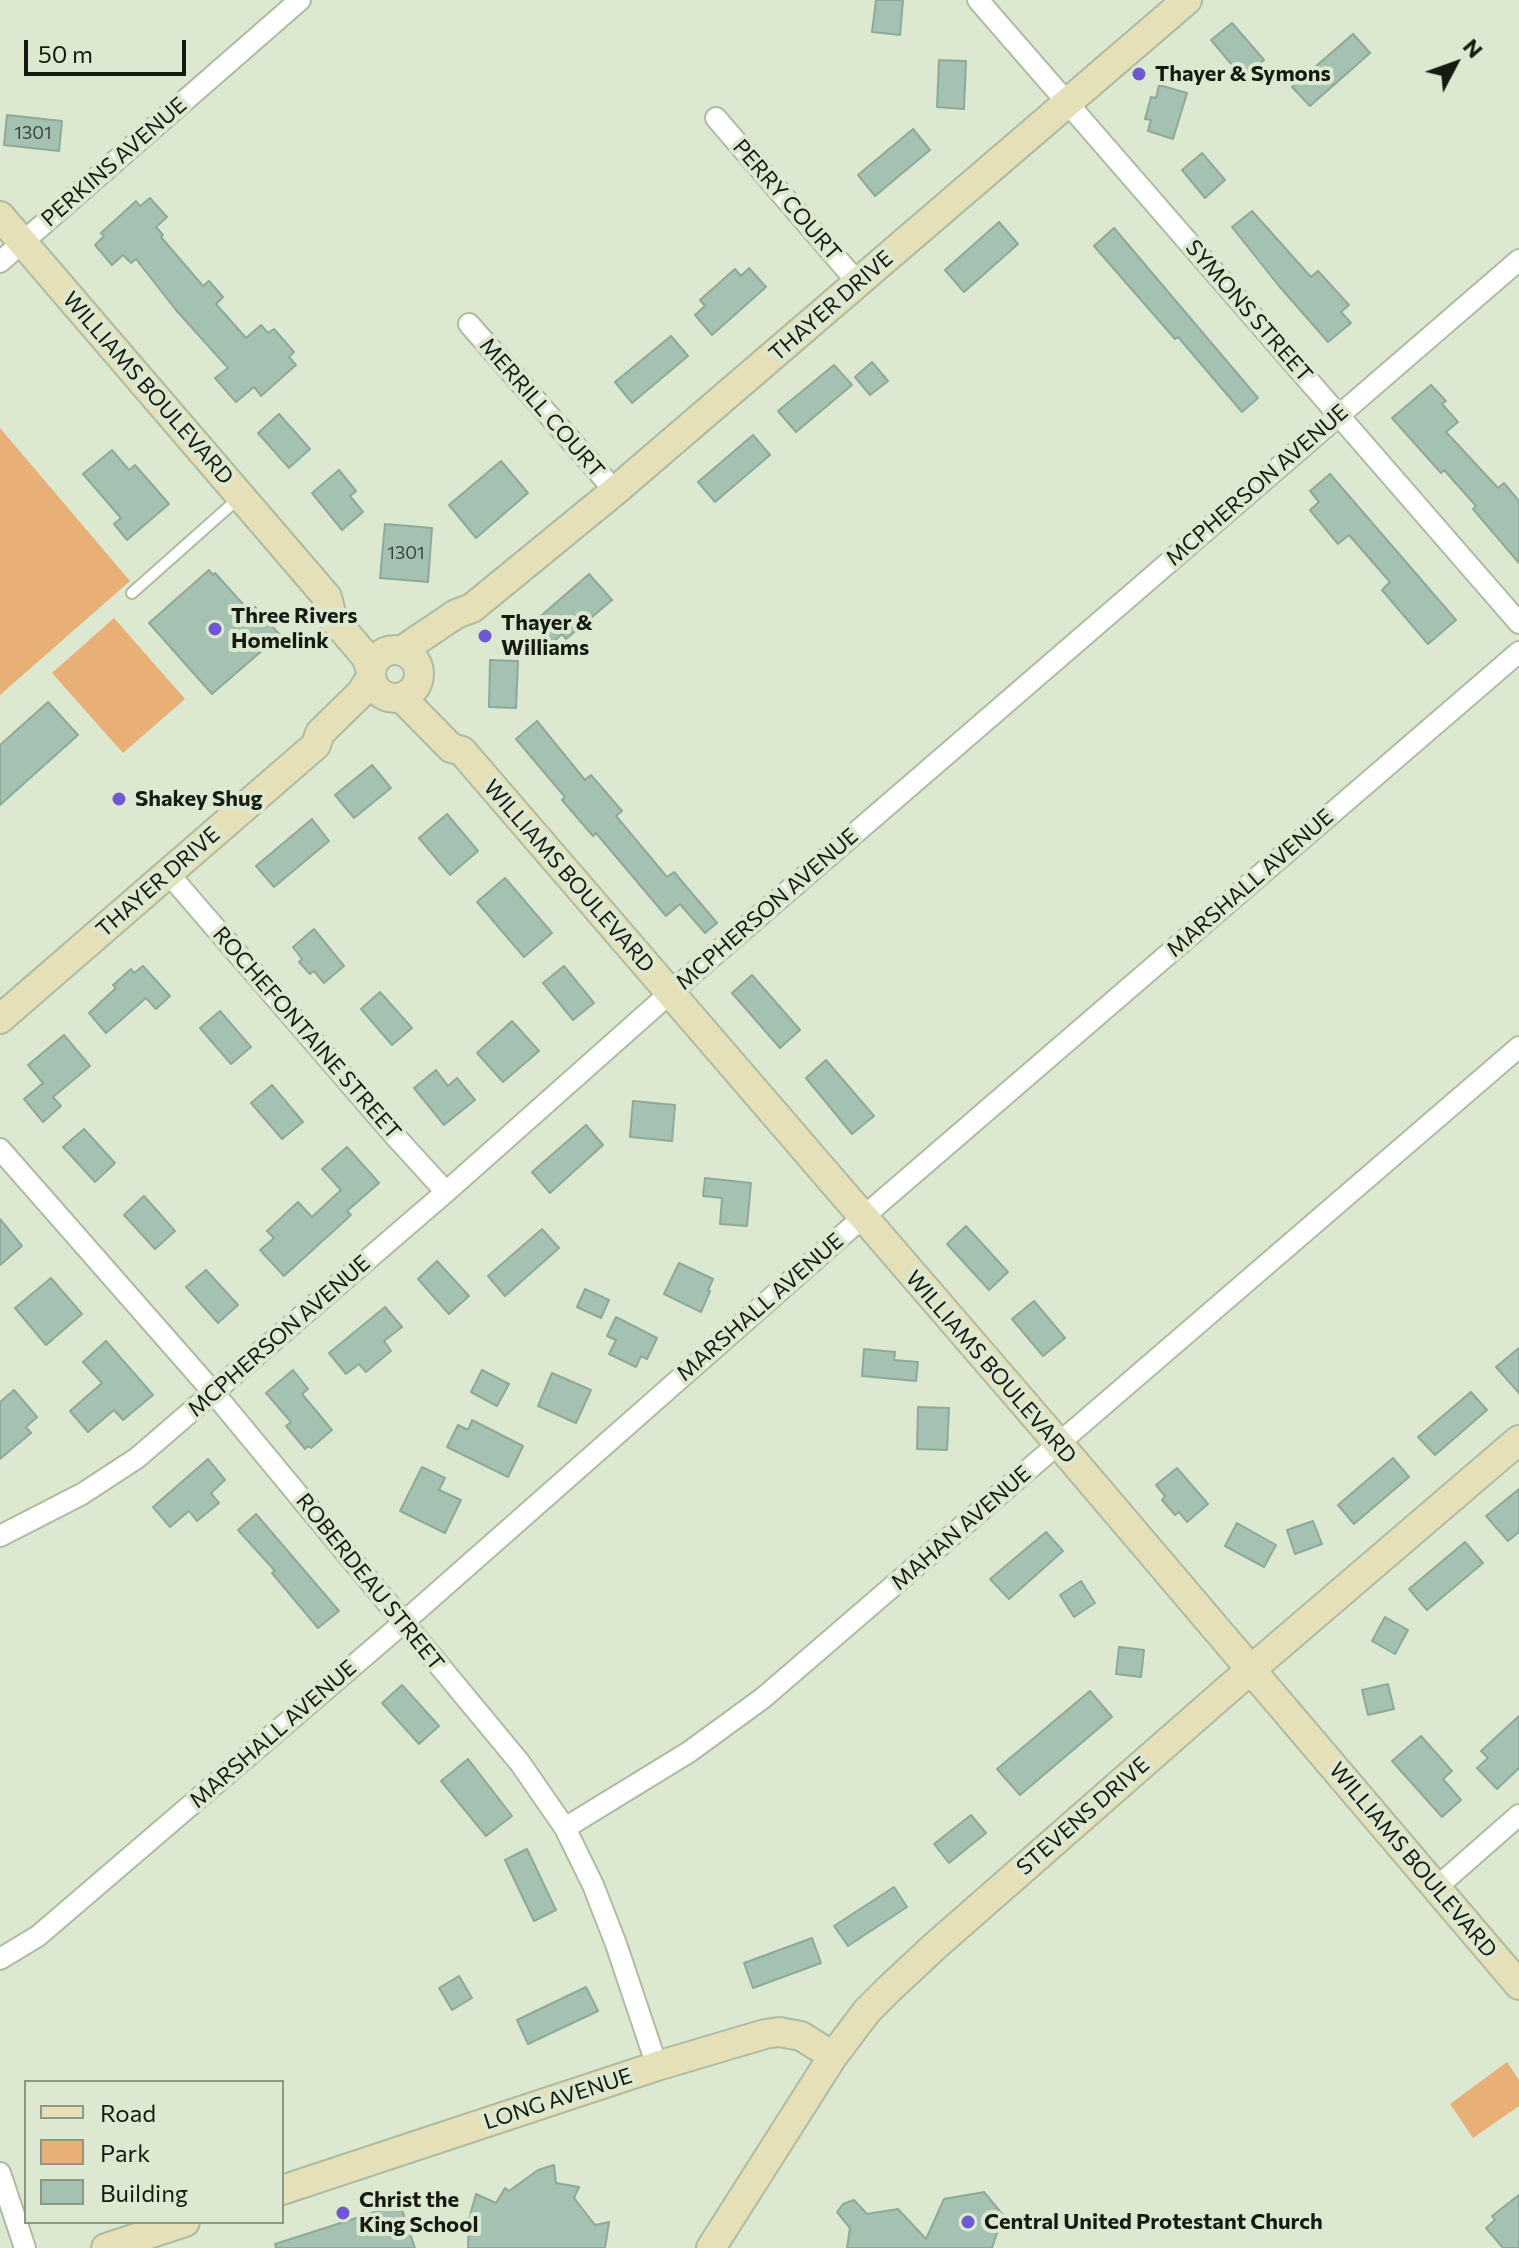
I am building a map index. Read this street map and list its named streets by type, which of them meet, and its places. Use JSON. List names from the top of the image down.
{
  "streets": {
    "street": [
      "PERKINS AVENUE",
      "PERRY COURT",
      "THAYER DRIVE",
      "SYMONS STREET",
      "WILLIAMS BOULEVARD",
      "MERRILL COURT",
      "MCPHERSON AVENUE",
      "MARSHALL AVENUE",
      "ROCHEFONTAINE STREET",
      "MAHAN AVENUE",
      "ROBERDEAU STREET",
      "STEVENS DRIVE",
      "LONG AVENUE"
    ]
  },
  "crossings": [
    ["PERKINS AVENUE", "WILLIAMS BOULEVARD"],
    ["PERRY COURT", "THAYER DRIVE"],
    ["THAYER DRIVE", "SYMONS STREET"],
    ["THAYER DRIVE", "WILLIAMS BOULEVARD"],
    ["THAYER DRIVE", "MERRILL COURT"],
    ["THAYER DRIVE", "ROCHEFONTAINE STREET"],
    ["SYMONS STREET", "MCPHERSON AVENUE"],
    ["WILLIAMS BOULEVARD", "MCPHERSON AVENUE"],
    ["WILLIAMS BOULEVARD", "MARSHALL AVENUE"],
    ["WILLIAMS BOULEVARD", "MAHAN AVENUE"],
    ["WILLIAMS BOULEVARD", "STEVENS DRIVE"],
    ["MCPHERSON AVENUE", "ROCHEFONTAINE STREET"],
    ["MCPHERSON AVENUE", "ROBERDEAU STREET"],
    ["MARSHALL AVENUE", "ROBERDEAU STREET"],
    ["MAHAN AVENUE", "ROBERDEAU STREET"],
    ["ROBERDEAU STREET", "LONG AVENUE"],
    ["STEVENS DRIVE", "LONG AVENUE"]
  ],
  "places": [
    "Thayer & Symons",
    "Three Rivers Homelink",
    "Thayer & Williams",
    "Shakey Shug",
    "Christ the King School",
    "Central United Protestant Church"
  ],
  "house_numbers": ["1301", "1301"],
  "legend": ["Road", "Park", "Building"],
  "scale_bar": "50 m",
  "north": "top right"
}
